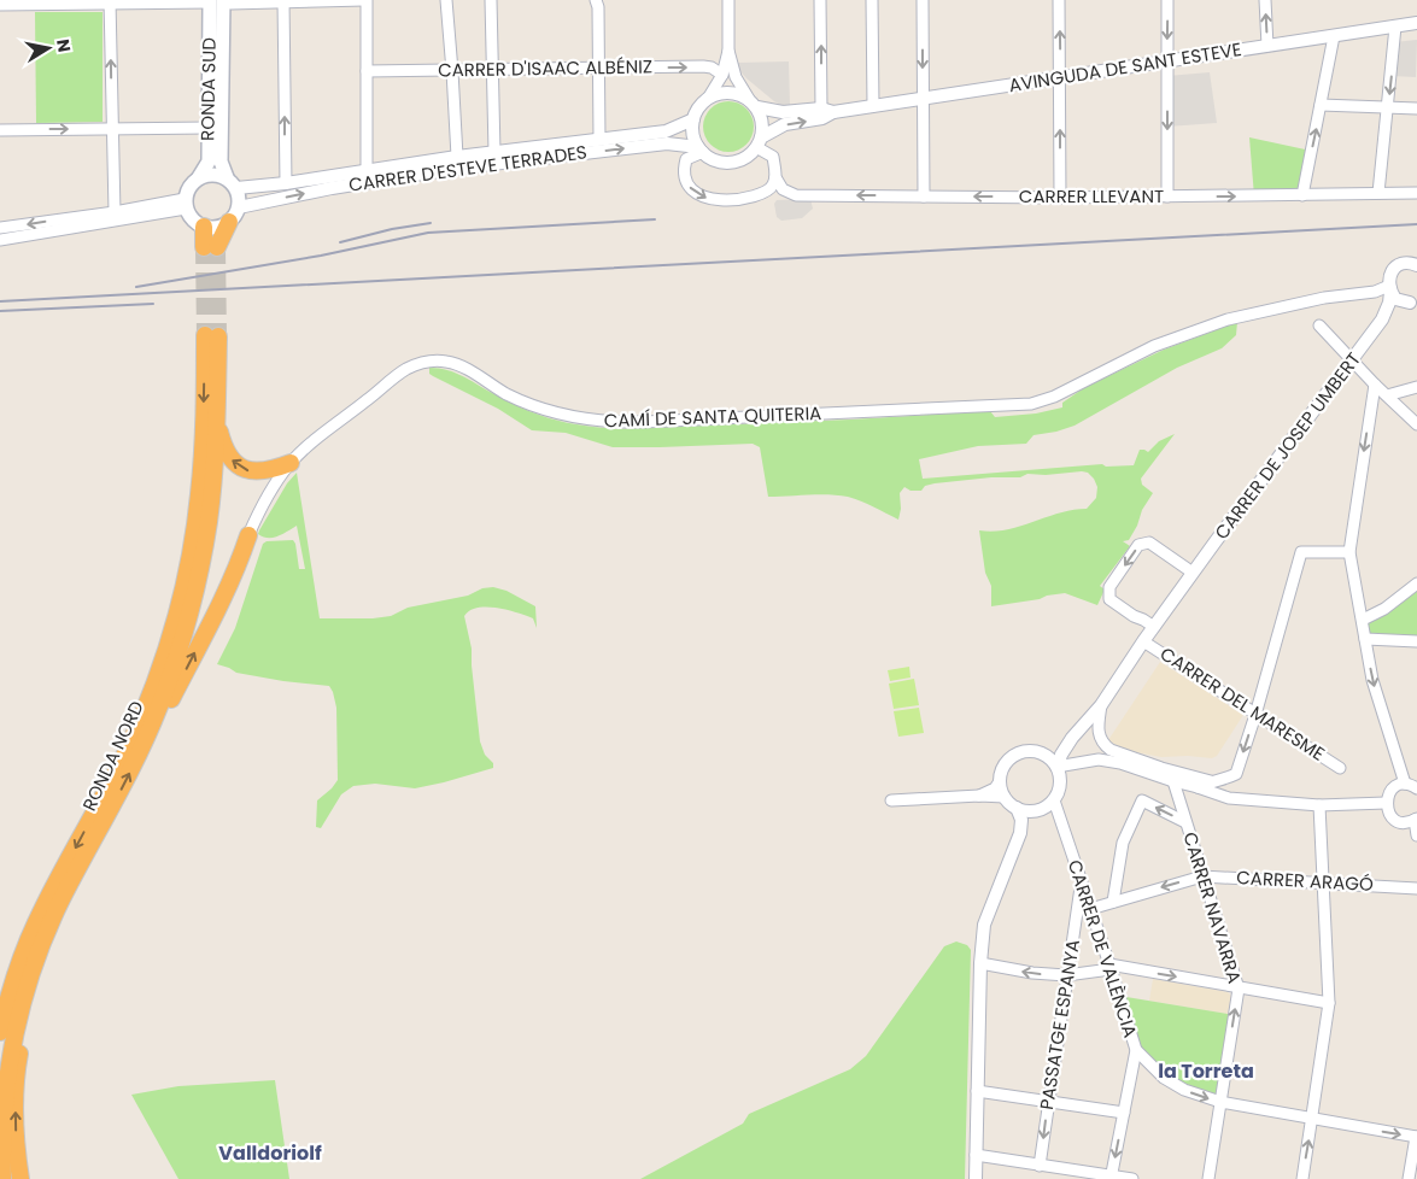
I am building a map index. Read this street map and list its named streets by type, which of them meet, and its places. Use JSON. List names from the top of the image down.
{
  "streets": {
    "highway": ["RONDA NORD"],
    "main road": ["RONDA SUD"],
    "street": [
      "AVINGUDA DE SANT ESTEVE",
      "CARRER D'ISAAC ALBÉNIZ",
      "CARRER D'ESTEVE TERRADES",
      "CARRER LLEVANT",
      "CAMÍ DE SANTA QUITERIA",
      "CARRER DE JOSEP UMBERT",
      "CARRER DEL MARESME",
      "CARRER ARAGÓ",
      "CARRER NAVARRA",
      "CARRER DE VALÈNCIA",
      "PASSATGE ESPANYA"
    ]
  },
  "crossings": [
    ["AVINGUDA DE SANT ESTEVE", "CARRER D'ESTEVE TERRADES"],
    ["AVINGUDA DE SANT ESTEVE", "CARRER LLEVANT"],
    ["RONDA SUD", "CARRER D'ESTEVE TERRADES"],
    ["CARRER D'ESTEVE TERRADES", "CARRER LLEVANT"],
    ["CARRER DE JOSEP UMBERT", "CARRER DEL MARESME"],
    ["CARRER ARAGÓ", "CARRER NAVARRA"],
    ["CARRER ARAGÓ", "CARRER DE VALÈNCIA"],
    ["CARRER NAVARRA", "CARRER DE VALÈNCIA"],
    ["CARRER DE VALÈNCIA", "PASSATGE ESPANYA"]
  ],
  "one_way": ["CARRER DE VALÈNCIA"],
  "districts": ["la Torreta", "Valldoriolf"],
  "north": "right"
}
